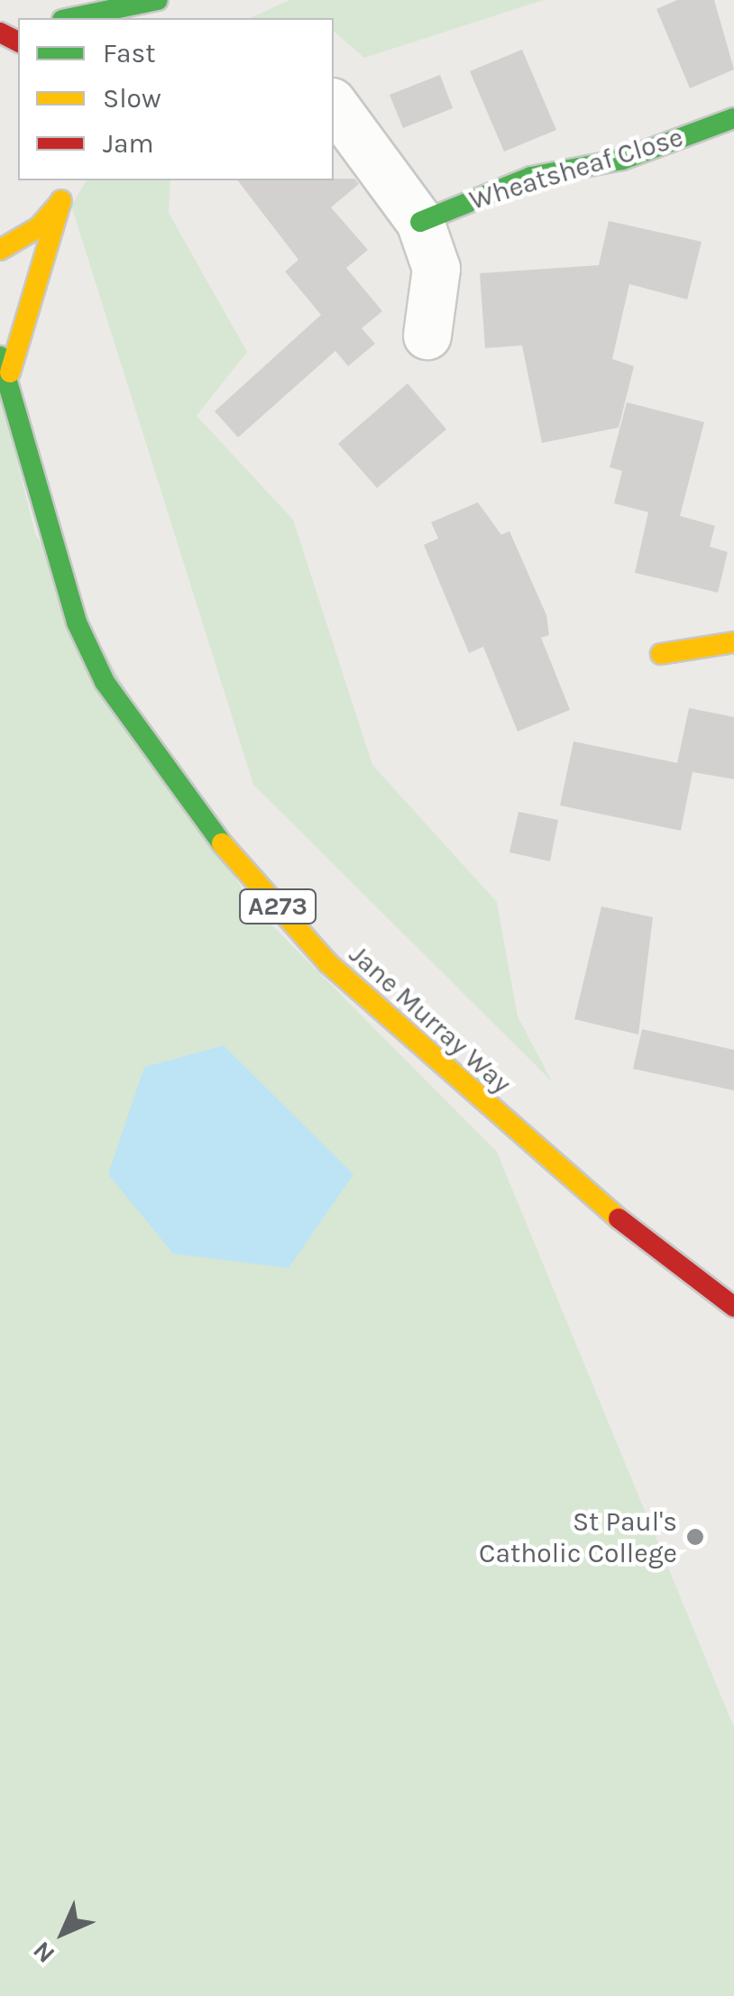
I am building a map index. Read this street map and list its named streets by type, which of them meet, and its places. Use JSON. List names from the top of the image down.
{
  "streets": {
    "main road": ["Wheatsheaf Close", "A273", "Jane Murray Way"]
  },
  "places": ["St Paul's Catholic College"],
  "legend": ["Fast", "Slow", "Jam"],
  "north": "bottom left"
}
